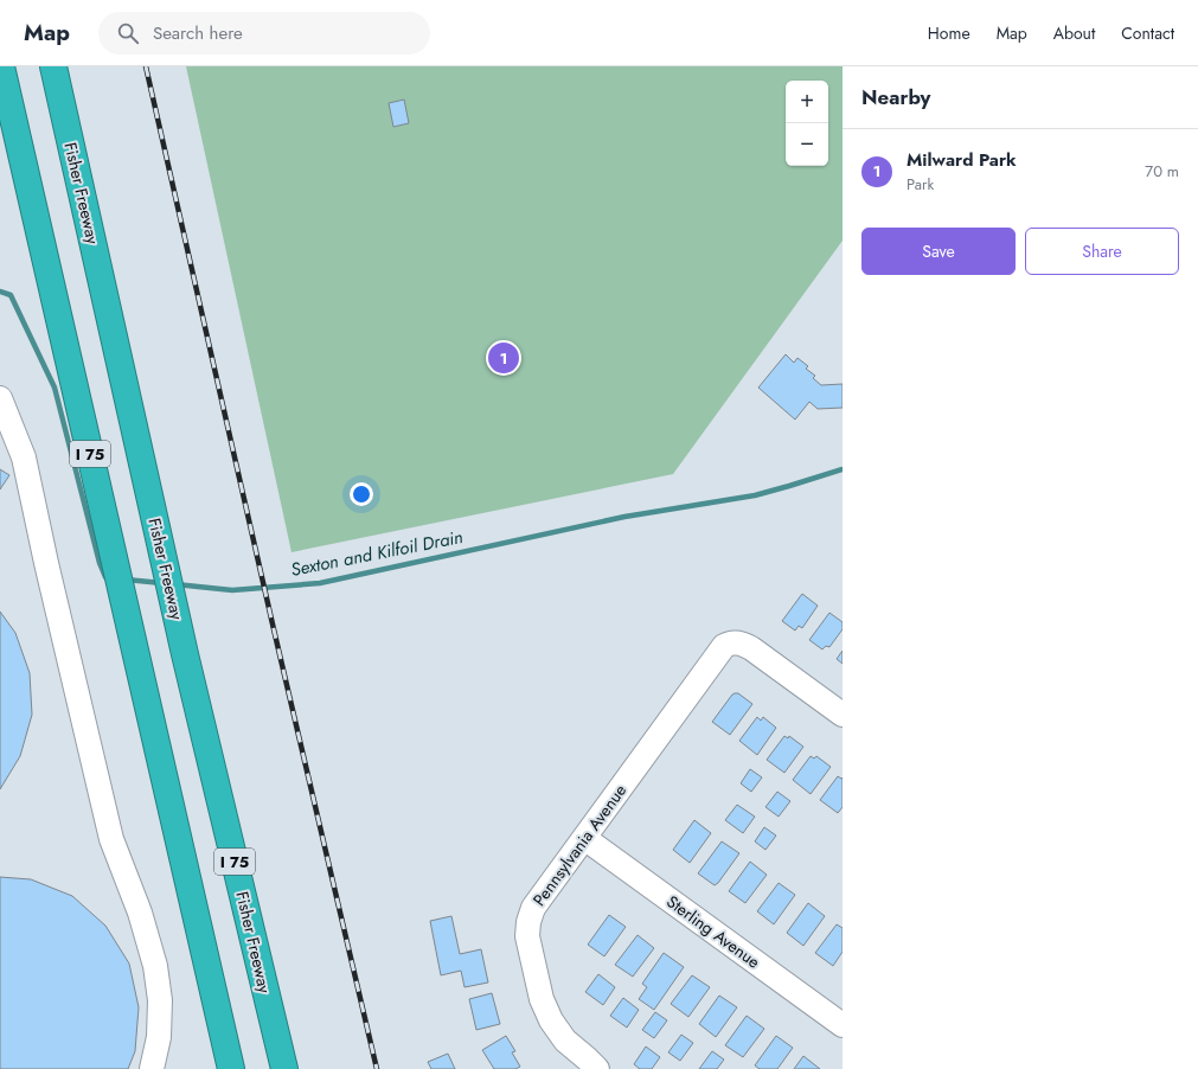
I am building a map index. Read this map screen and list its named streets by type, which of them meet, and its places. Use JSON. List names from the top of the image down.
{
  "streets": {
    "highway": ["Fisher Freeway", "I 75"],
    "street": ["Pennsylvania Avenue", "Sterling Avenue"]
  },
  "crossings": [
    ["Pennsylvania Avenue", "Sterling Avenue"]
  ],
  "water": ["Sexton and Kilfoil Drain"],
  "page": {
    "header": "Map",
    "search": "Search here",
    "nav": [
      "Home",
      "Map",
      "About",
      "Contact"
    ],
    "heading": "Nearby",
    "map_buttons": ["+", "−"],
    "list": [
      {
        "mark": "1",
        "name": "Milward Park",
        "note": "Park",
        "value": "70 m"
      }
    ],
    "buttons": ["Save", "Share"],
    "pins": "1"
  }
}
